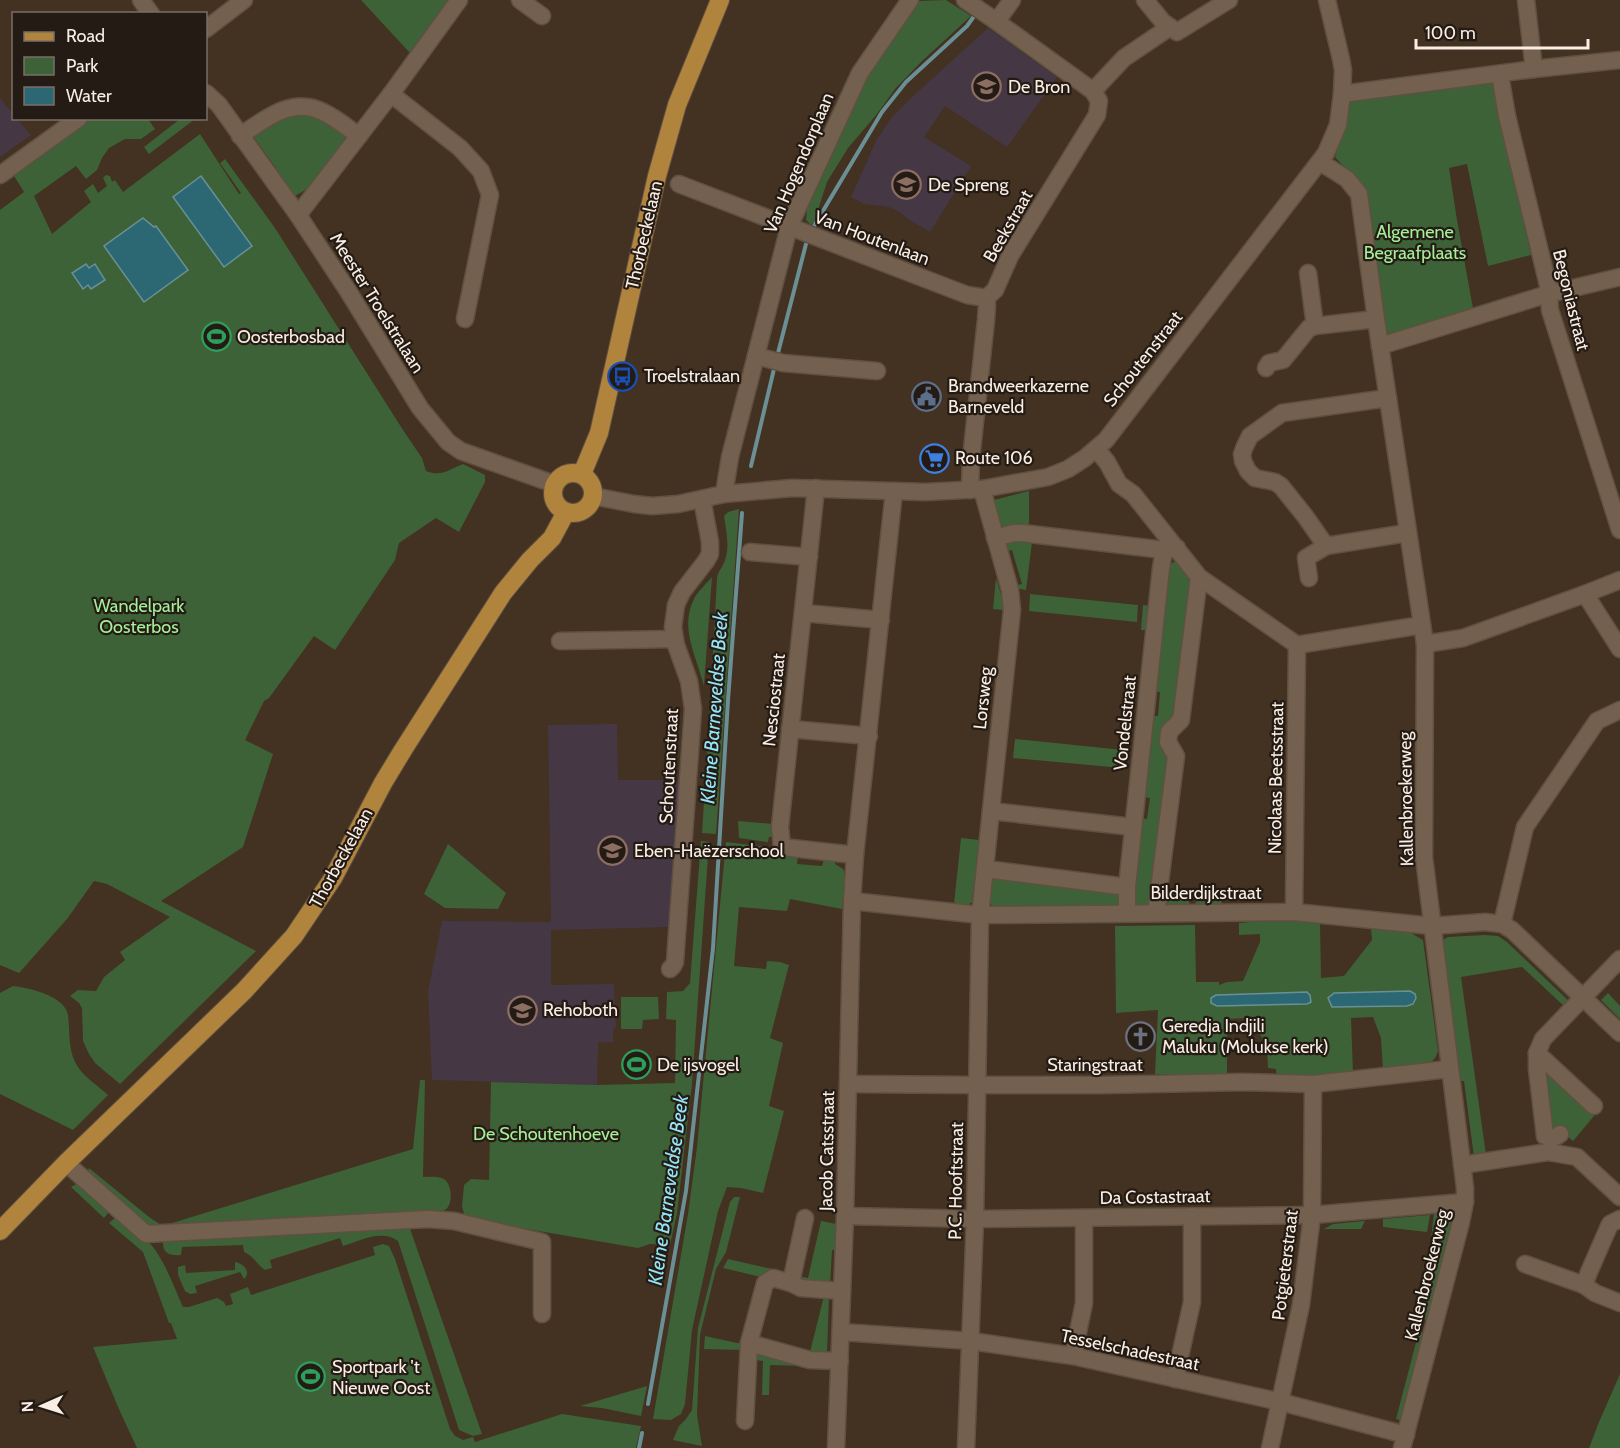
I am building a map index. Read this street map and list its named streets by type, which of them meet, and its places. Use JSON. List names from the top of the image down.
{
  "streets": {
    "main road": ["Thorbeckelaan"],
    "street": [
      "Van Hogendorplaan",
      "Beekstraat",
      "Van Houtenlaan",
      "Begoniastraat",
      "Meester Troelstralaan",
      "Schoutenstraat",
      "Lorsweg",
      "Nesciostraat",
      "Vondelstraat",
      "Nicolaas Beetsstraat",
      "Kallenbroekerweg",
      "Bilderdijkstraat",
      "Staringstraat",
      "Jacob Catsstraat",
      "P.C. Hooftstraat",
      "Da Costastraat",
      "Potgieterstraat",
      "Tesselschadestraat"
    ]
  },
  "crossings": [
    ["Van Hogendorplaan", "Van Houtenlaan"],
    ["Van Hogendorplaan", "Schoutenstraat"],
    ["Beekstraat", "Van Houtenlaan"],
    ["Thorbeckelaan", "Meester Troelstralaan"],
    ["Thorbeckelaan", "Schoutenstraat"],
    ["Meester Troelstralaan", "Schoutenstraat"],
    ["Schoutenstraat", "Lorsweg"],
    ["Schoutenstraat", "Nesciostraat"],
    ["Schoutenstraat", "Kallenbroekerweg"],
    ["Schoutenstraat", "Jacob Catsstraat"],
    ["Lorsweg", "Bilderdijkstraat"],
    ["Lorsweg", "P.C. Hooftstraat"],
    ["Nesciostraat", "Jacob Catsstraat"],
    ["Vondelstraat", "Bilderdijkstraat"],
    ["Nicolaas Beetsstraat", "Bilderdijkstraat"],
    ["Kallenbroekerweg", "Bilderdijkstraat"],
    ["Kallenbroekerweg", "Staringstraat"],
    ["Kallenbroekerweg", "Da Costastraat"],
    ["Kallenbroekerweg", "Tesselschadestraat"],
    ["Bilderdijkstraat", "Jacob Catsstraat"],
    ["Bilderdijkstraat", "P.C. Hooftstraat"],
    ["Staringstraat", "Jacob Catsstraat"],
    ["Staringstraat", "P.C. Hooftstraat"],
    ["Staringstraat", "Potgieterstraat"],
    ["Jacob Catsstraat", "Da Costastraat"],
    ["Jacob Catsstraat", "Tesselschadestraat"],
    ["P.C. Hooftstraat", "Da Costastraat"],
    ["P.C. Hooftstraat", "Tesselschadestraat"],
    ["Da Costastraat", "Potgieterstraat"],
    ["Potgieterstraat", "Tesselschadestraat"]
  ],
  "water": ["Kleine Barneveldse Beek"],
  "parks": ["Algemene Begraafplaats", "Wandelpark Oosterbos", "De Schoutenhoeve"],
  "places": {
    "school or university": [
      "De Bron",
      "De Spreng",
      "Eben-Haëzerschool",
      "Rehoboth"
    ],
    "sports": ["Oosterbosbad", "De ijsvogel", "Sportpark 't Nieuwe Oost"],
    "bus stop": ["Troelstralaan"],
    "public building": ["Brandweerkazerne Barneveld"],
    "supermarket": ["Route 106"],
    "church": ["Geredja Indjili Maluku (Molukse kerk)"]
  },
  "legend": ["Road", "Park", "Water"],
  "scale_bar": "100 m",
  "north": "left"
}
